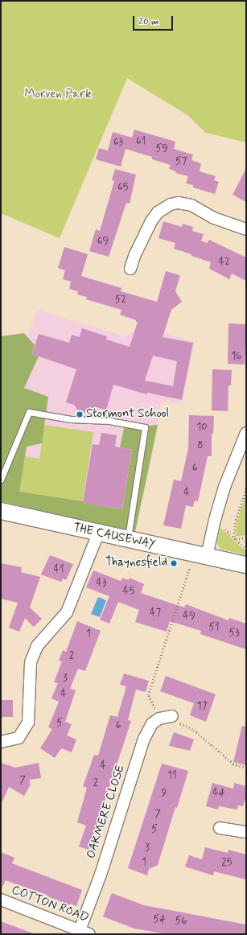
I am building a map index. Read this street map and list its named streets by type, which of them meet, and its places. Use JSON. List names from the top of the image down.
{
  "streets": {
    "main road": ["THE CAUSEWAY"],
    "street": ["OAKMERE CLOSE", "COTTON ROAD"]
  },
  "crossings": [
    ["OAKMERE CLOSE", "COTTON ROAD"]
  ],
  "parks": ["Morven Park"],
  "places": ["Stormont School", "Thaynesfield"],
  "house_numbers": [
    "61",
    "63",
    "59",
    "57",
    "65",
    "69",
    "42",
    "52",
    "16",
    "10",
    "8",
    "6",
    "4",
    "41",
    "43",
    "45",
    "47",
    "49",
    "51",
    "53",
    "1",
    "2",
    "3",
    "4",
    "17",
    "5",
    "6",
    "4",
    "11",
    "7",
    "2",
    "9",
    "44",
    "7",
    "5",
    "3",
    "1",
    "25",
    "54",
    "56"
  ],
  "scale_bar": "20 m"
}
